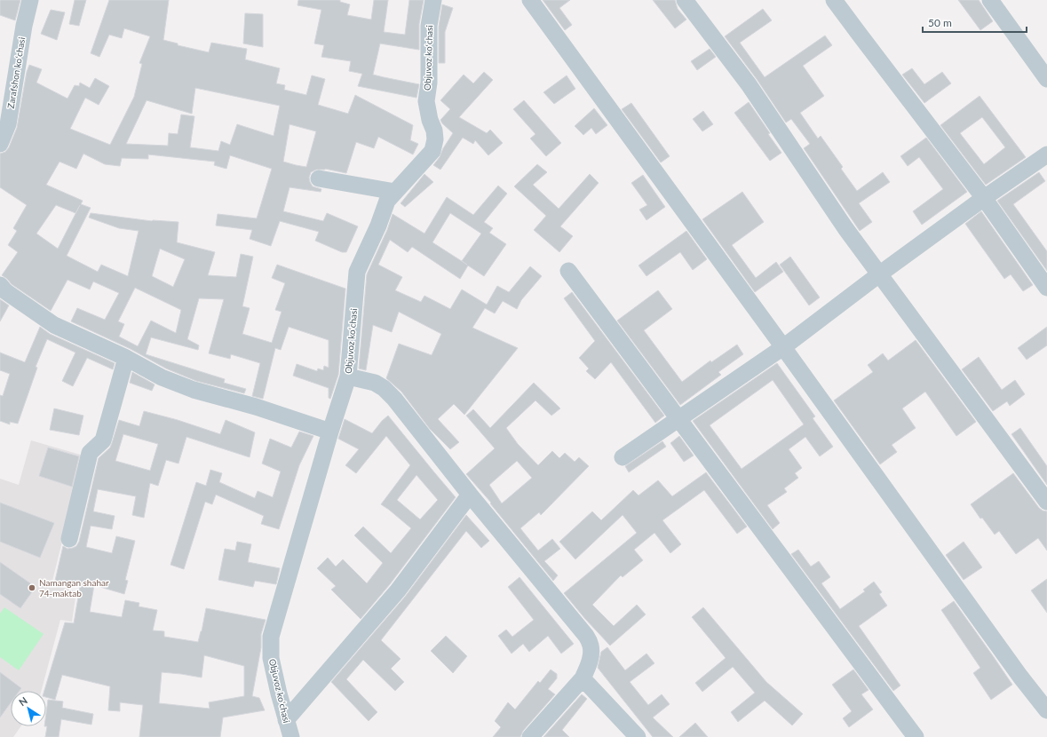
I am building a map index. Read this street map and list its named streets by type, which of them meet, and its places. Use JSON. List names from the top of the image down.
{
  "streets": {
    "street": ["Objuvoz koʻchasi", "Zarafshon koʻchasi"]
  },
  "places": ["Namangan shahar 74-maktab"],
  "scale_bar": "50 m",
  "north": "top left"
}
